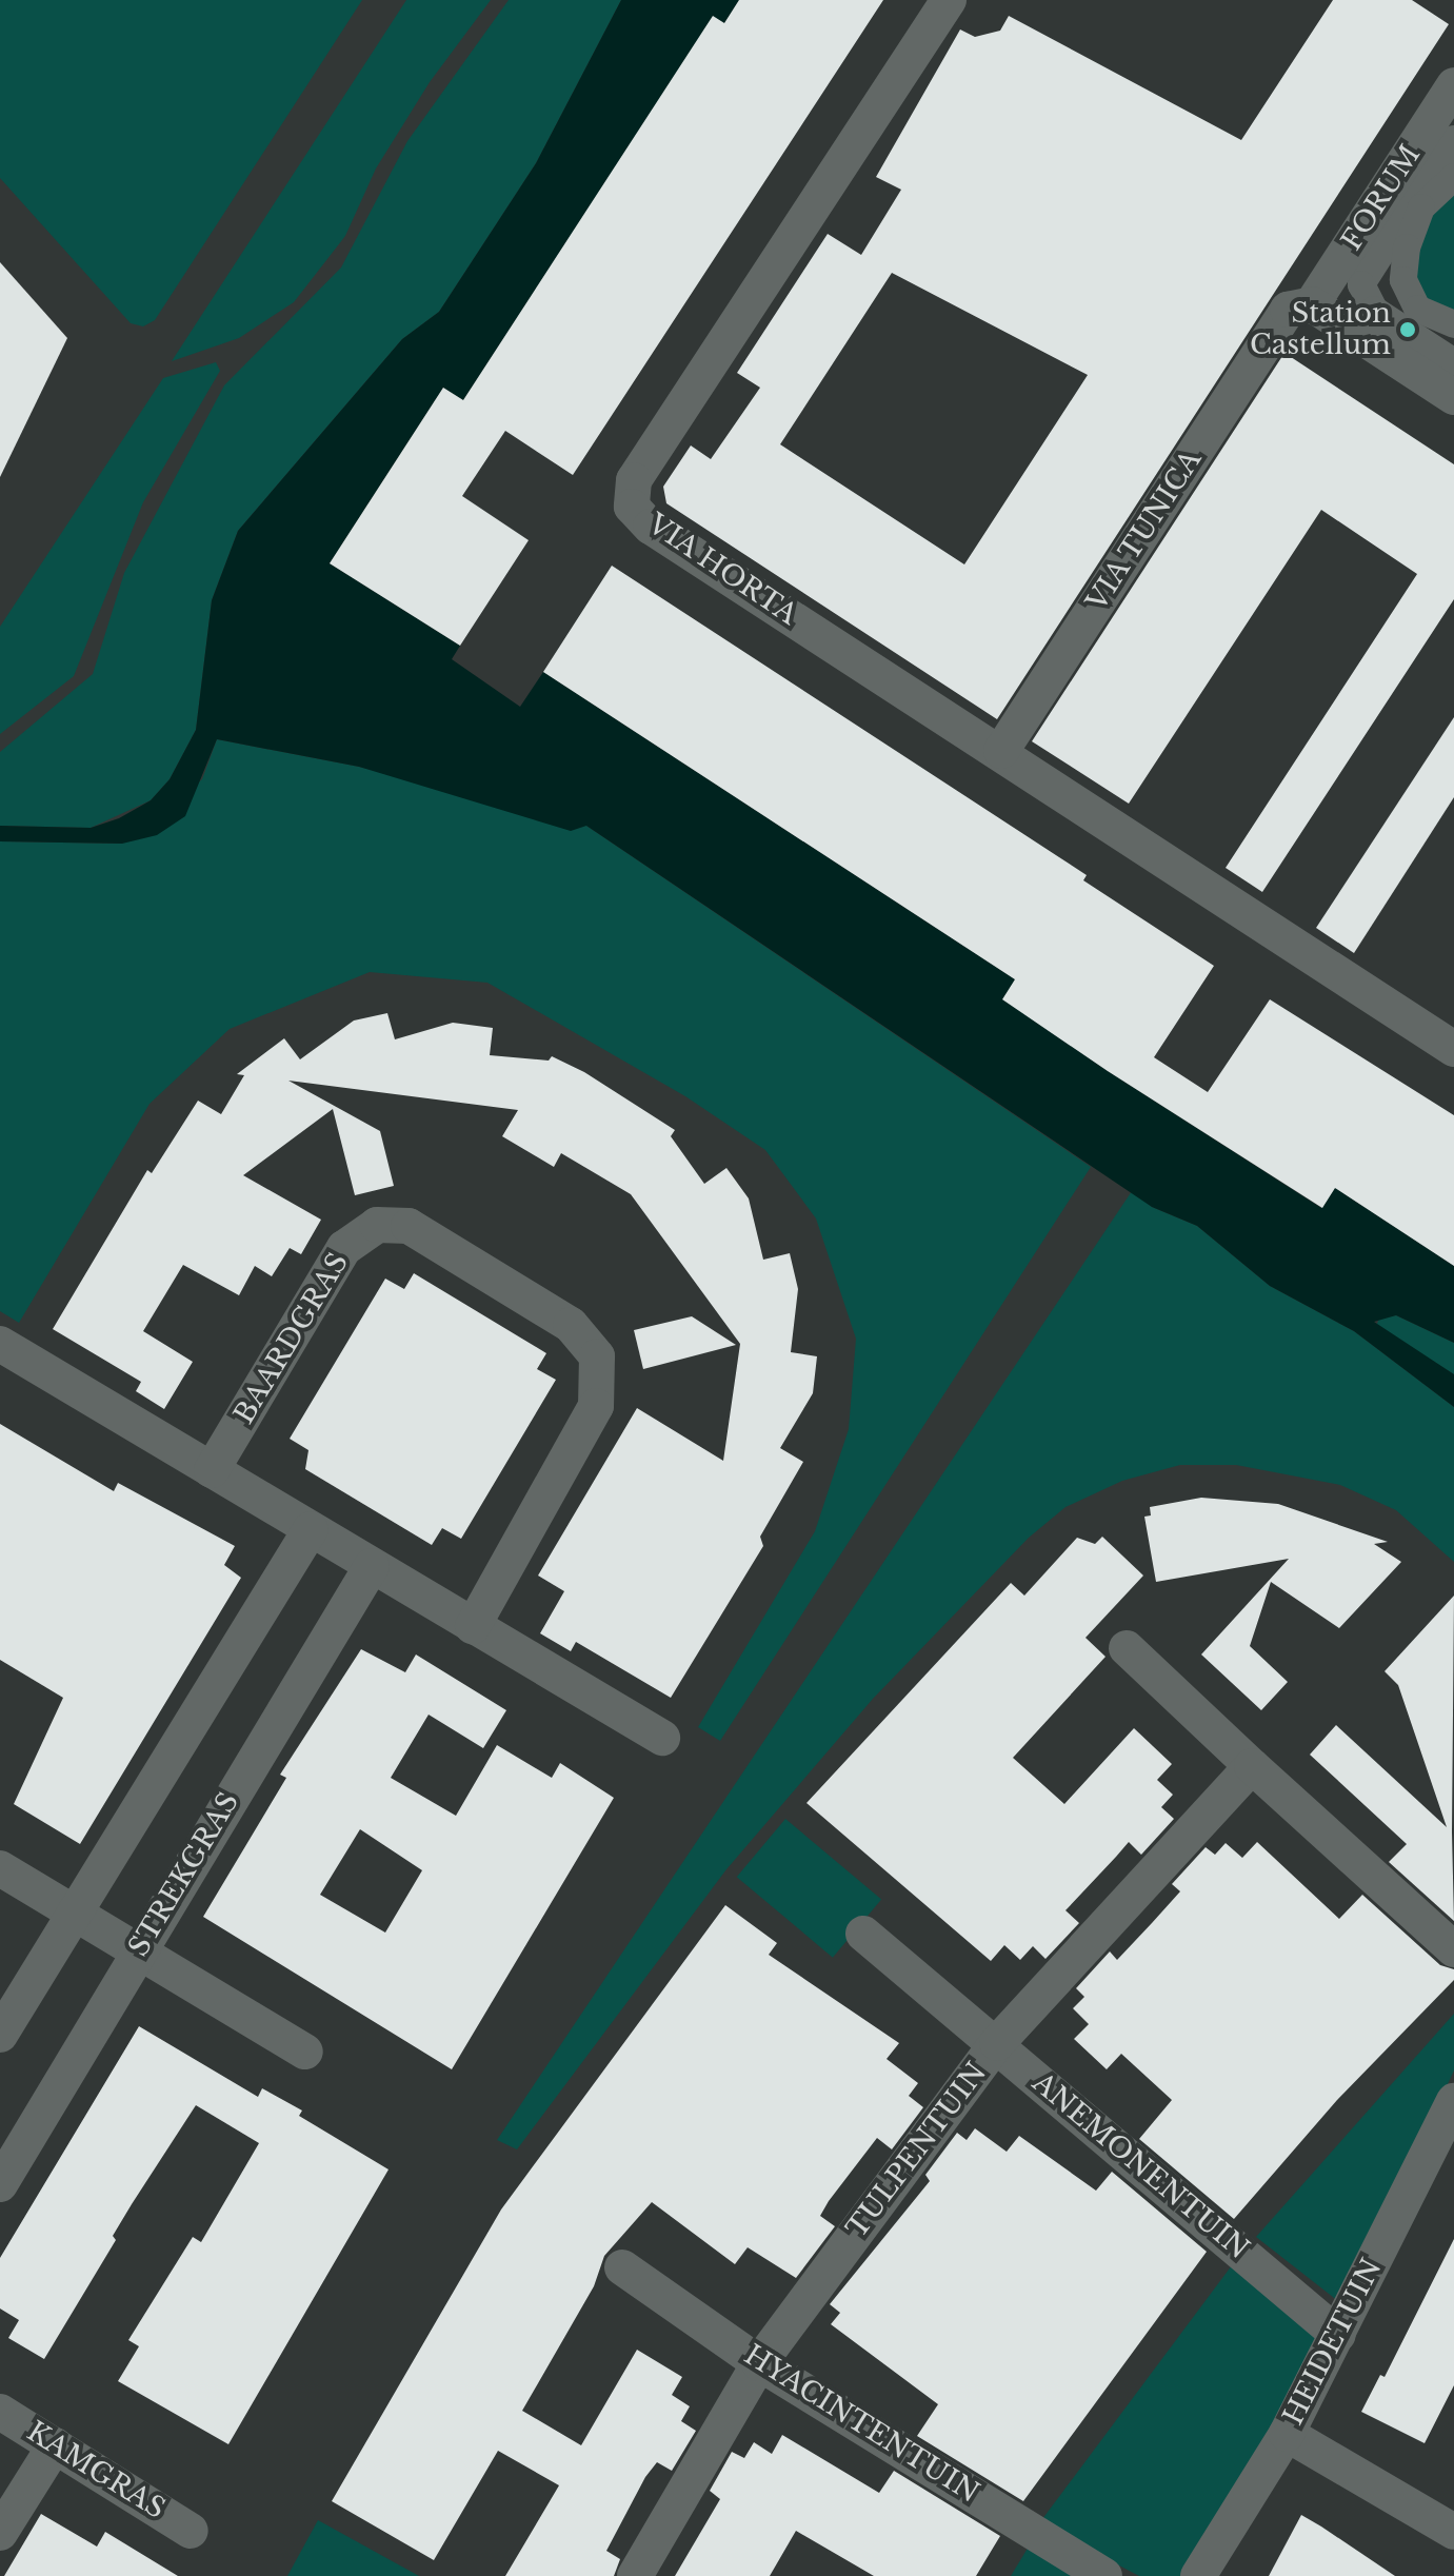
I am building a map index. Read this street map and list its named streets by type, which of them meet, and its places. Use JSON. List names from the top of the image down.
{
  "streets": {
    "street": [
      "FORUM",
      "VIA TUNICA",
      "VIA HORTA",
      "BAARDGRAS",
      "STREKGRAS",
      "TULPENTUIN",
      "ANEMONENTUIN",
      "HEIDETUIN",
      "HYACINTENTUIN",
      "KAMGRAS"
    ]
  },
  "crossings": [
    ["FORUM", "VIA TUNICA"],
    ["VIA TUNICA", "VIA HORTA"],
    ["TULPENTUIN", "ANEMONENTUIN"],
    ["TULPENTUIN", "HYACINTENTUIN"],
    ["ANEMONENTUIN", "HEIDETUIN"]
  ],
  "places": ["Station Castellum"]
}
